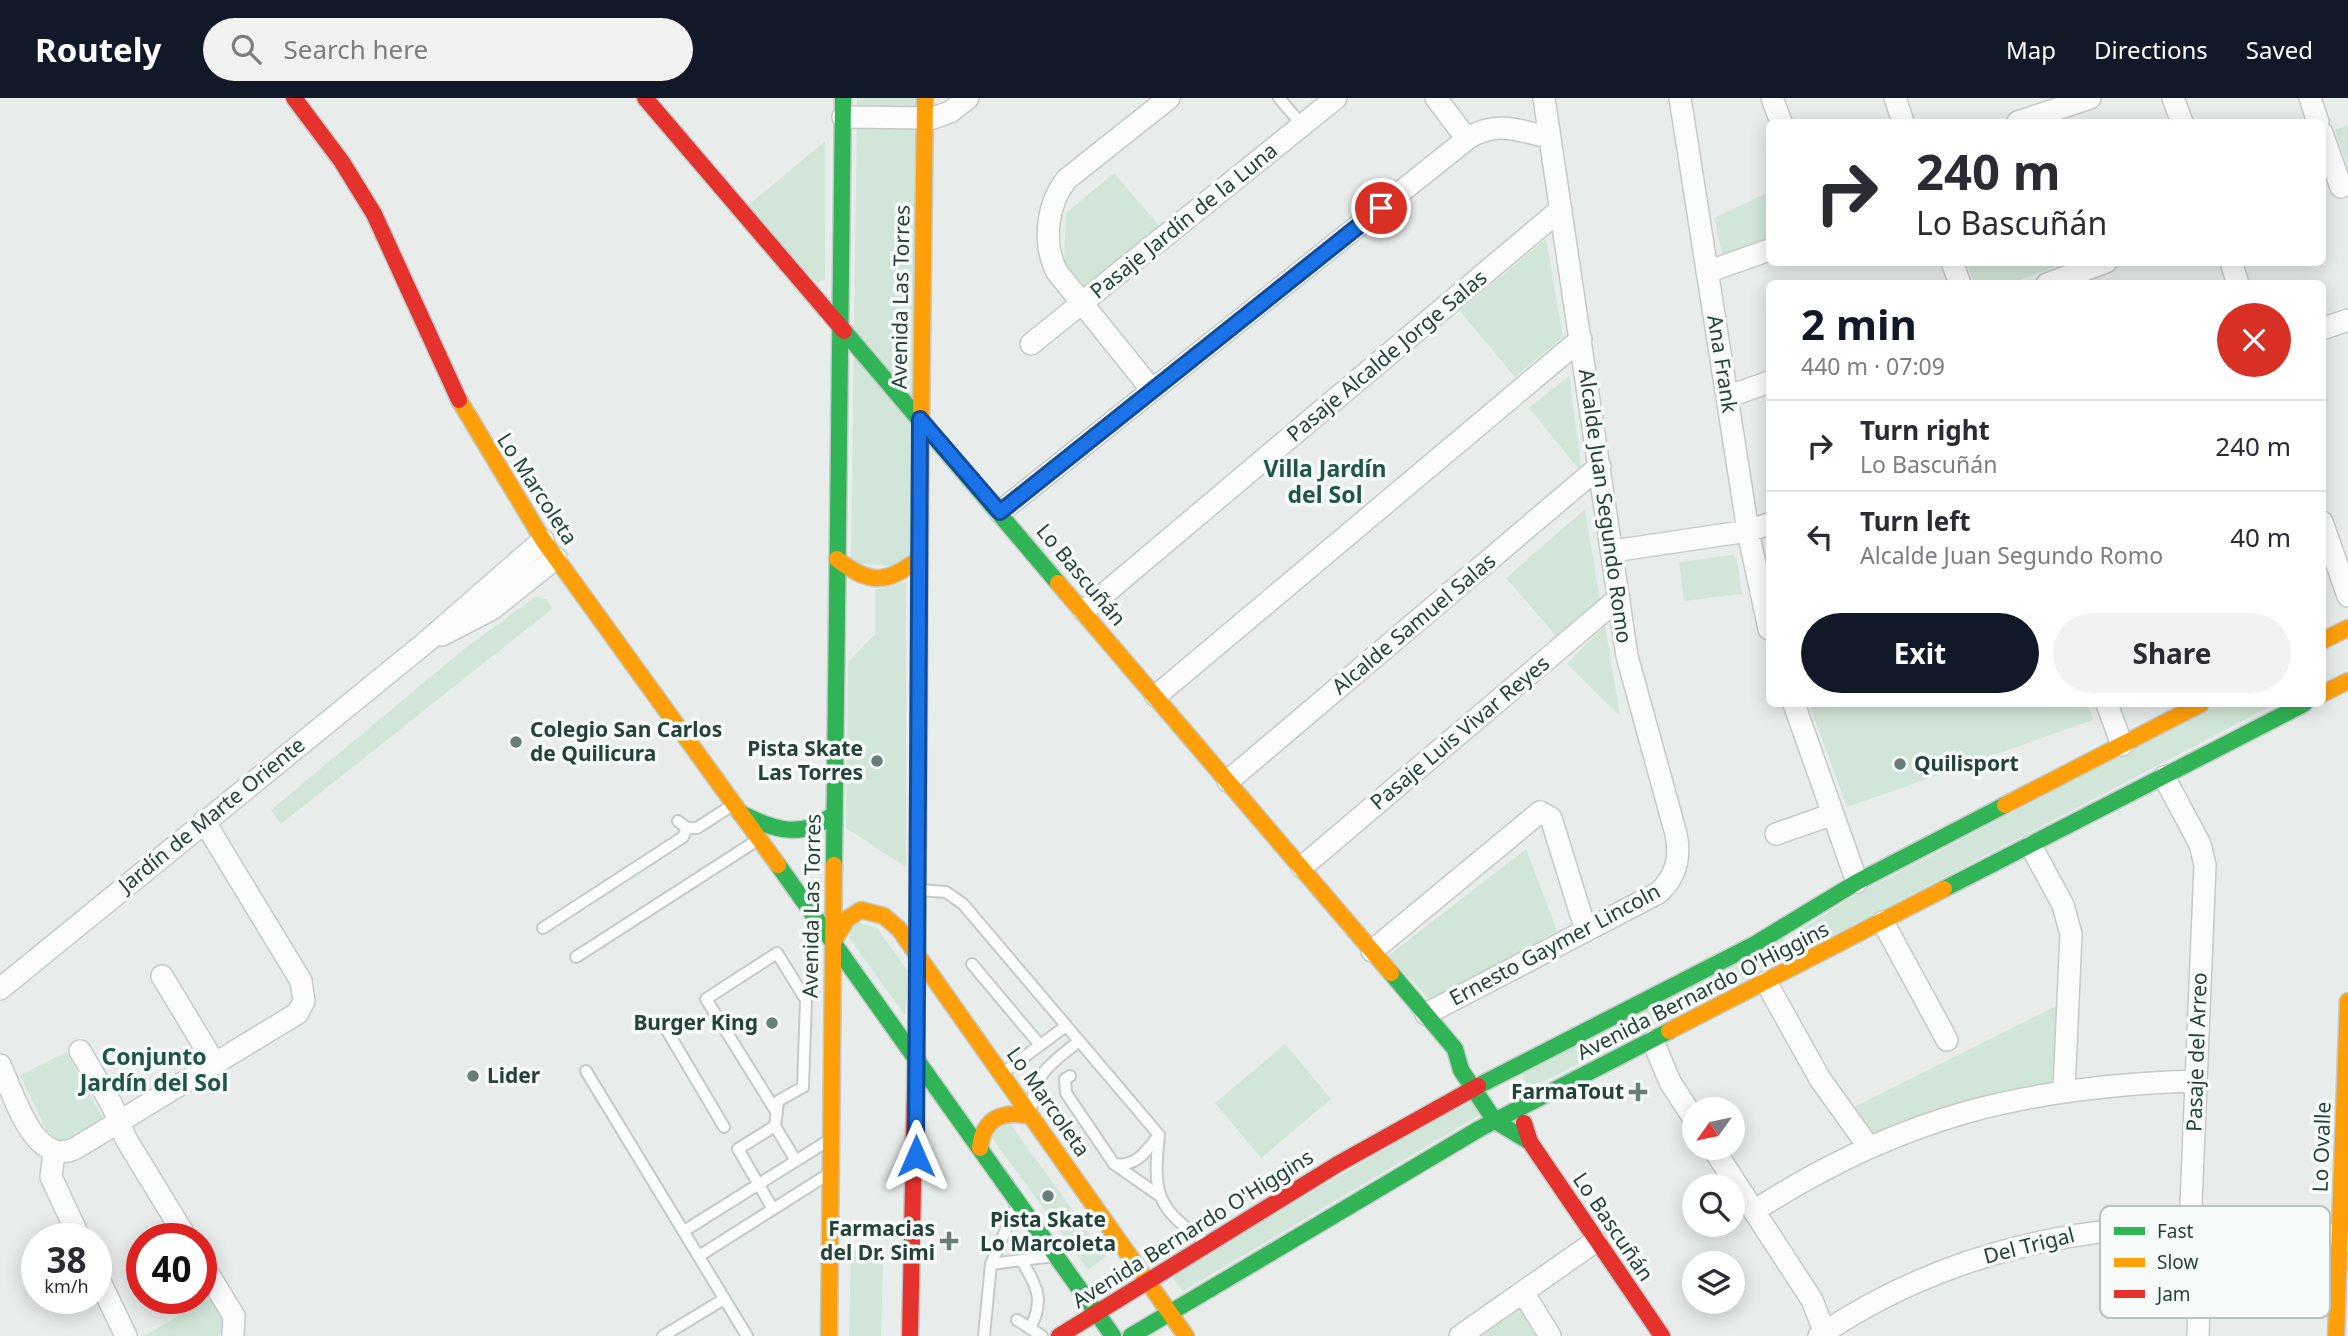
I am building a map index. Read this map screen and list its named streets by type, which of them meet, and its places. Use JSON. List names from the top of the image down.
{
  "streets": {
    "main road": [
      "Avenida Las Torres",
      "Lo Marcoleta",
      "Lo Bascuñán",
      "Avenida Bernardo O'Higgins",
      "Lo Ovalle"
    ],
    "street": [
      "Pasaje Jardín de la Luna",
      "Pasaje Alcalde Jorge Salas",
      "Ana Frank",
      "Alcalde Juan Segundo Romo",
      "Alcalde Samuel Salas",
      "Pasaje Luis Vivar Reyes",
      "Jardín de Marte Oriente",
      "Ernesto Gaymer Lincoln",
      "Pasaje del Arreo",
      "Del Trigal"
    ]
  },
  "crossings": [
    ["Avenida Las Torres", "Lo Marcoleta"],
    ["Avenida Las Torres", "Lo Bascuñán"],
    ["Pasaje Alcalde Jorge Salas", "Alcalde Juan Segundo Romo"],
    ["Pasaje Alcalde Jorge Salas", "Lo Bascuñán"],
    ["Lo Marcoleta", "Jardín de Marte Oriente"],
    ["Lo Marcoleta", "Avenida Bernardo O'Higgins"],
    ["Alcalde Juan Segundo Romo", "Alcalde Samuel Salas"],
    ["Alcalde Juan Segundo Romo", "Pasaje Luis Vivar Reyes"],
    ["Alcalde Juan Segundo Romo", "Ernesto Gaymer Lincoln"],
    ["Lo Bascuñán", "Alcalde Samuel Salas"],
    ["Lo Bascuñán", "Pasaje Luis Vivar Reyes"],
    ["Lo Bascuñán", "Ernesto Gaymer Lincoln"],
    ["Lo Bascuñán", "Avenida Bernardo O'Higgins"],
    ["Avenida Bernardo O'Higgins", "Pasaje del Arreo"]
  ],
  "districts": ["Villa Jardín del Sol", "Conjunto Jardín del Sol"],
  "places": {
    "other": [
      "Colegio San Carlos de Quilicura",
      "Pista Skate Las Torres",
      "Quilisport",
      "Burger King",
      "Lider",
      "Pista Skate Lo Marcoleta"
    ],
    "health": ["FarmaTout", "Farmacias del Dr. Simi"]
  },
  "legend": ["Fast", "Slow", "Jam"],
  "north": "bottom left",
  "page": {
    "header": "Routely",
    "search": "Search here",
    "nav": ["Map", "Directions", "Saved"],
    "turn": ["240 m", "Lo Bascuñán"],
    "heading": ["2 min", "440 m · 07:09"],
    "list": [
      {
        "name": "Turn right",
        "note": "Lo Bascuñán",
        "value": "240 m"
      },
      {
        "name": "Turn left",
        "note": "Alcalde Juan Segundo Romo",
        "value": "40 m"
      }
    ],
    "buttons": ["Exit", "Share"],
    "speed": "38 km/h",
    "limit": "40"
  }
}
